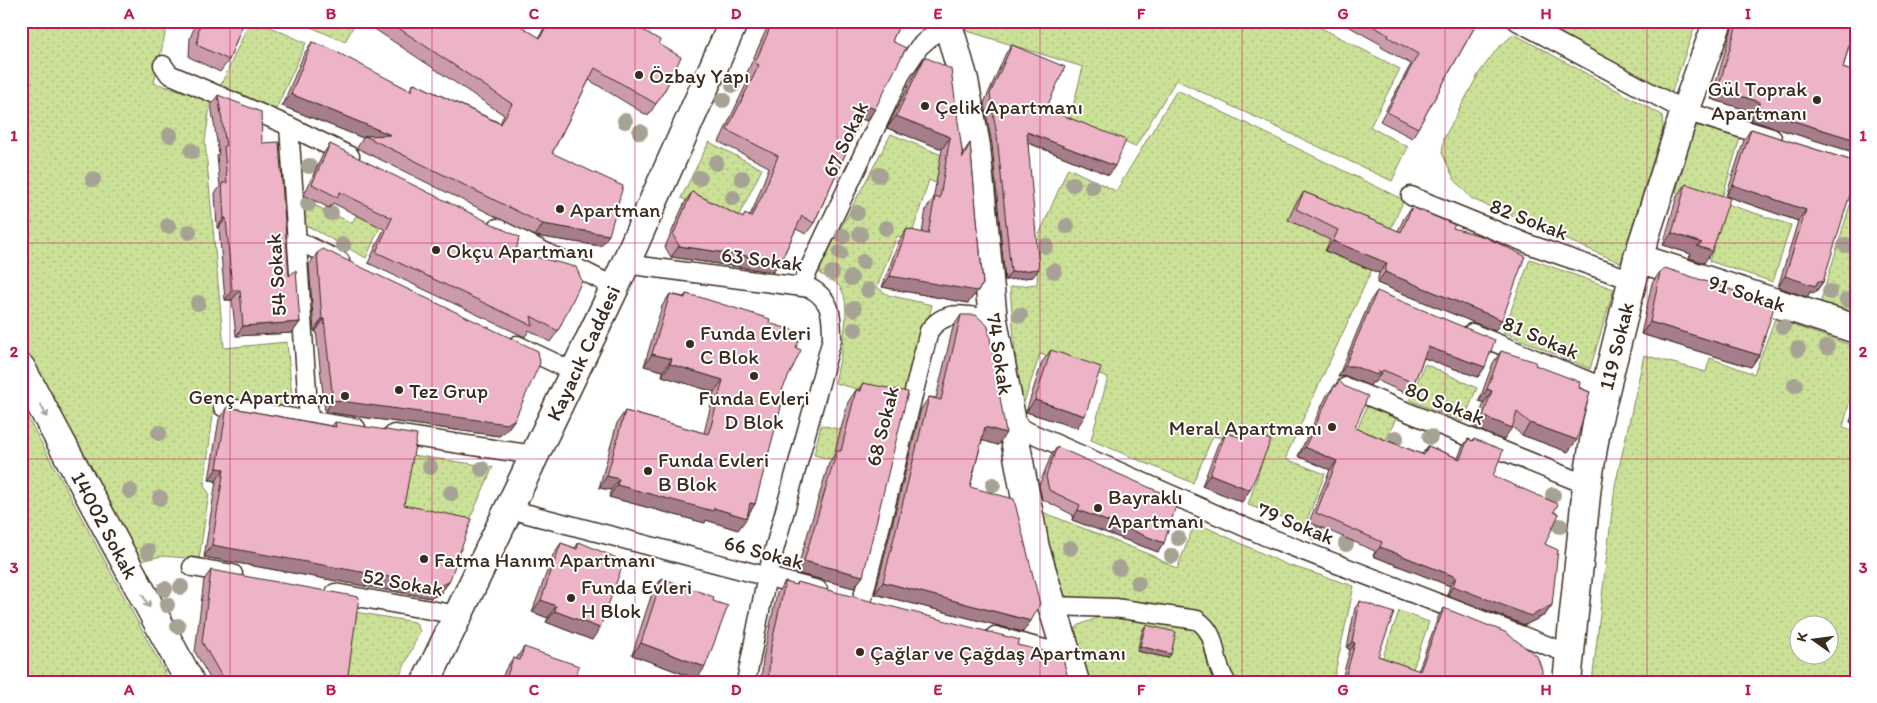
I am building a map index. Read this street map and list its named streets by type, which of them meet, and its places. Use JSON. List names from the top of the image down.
{
  "streets": {
    "street": [
      "91 Sokak",
      "119 Sokak",
      "Kayacık Caddesi",
      "74 Sokak",
      "14002 Sokak"
    ],
    "lane": [
      "67 Sokak",
      "82 Sokak",
      "63 Sokak",
      "54 Sokak",
      "81 Sokak",
      "80 Sokak",
      "68 Sokak",
      "79 Sokak",
      "66 Sokak",
      "52 Sokak"
    ]
  },
  "crossings": [
    ["67 Sokak", "63 Sokak"],
    ["67 Sokak", "74 Sokak"],
    ["82 Sokak", "91 Sokak"],
    ["82 Sokak", "119 Sokak"],
    ["63 Sokak", "Kayacık Caddesi"],
    ["63 Sokak", "66 Sokak"],
    ["91 Sokak", "119 Sokak"],
    ["81 Sokak", "119 Sokak"],
    ["119 Sokak", "80 Sokak"],
    ["119 Sokak", "79 Sokak"],
    ["Kayacık Caddesi", "66 Sokak"],
    ["Kayacık Caddesi", "52 Sokak"],
    ["74 Sokak", "68 Sokak"],
    ["74 Sokak", "79 Sokak"],
    ["68 Sokak", "66 Sokak"]
  ],
  "one_way": ["14002 Sokak"],
  "places": [
    "Özbay Yapı",
    "Gül Toprak Apartmanı",
    "Çelik Apartmanı",
    "Apartman",
    "Okçu Apartmanı",
    "Funda Evleri C Blok",
    "Funda Evleri D Blok",
    "Tez Grup",
    "Genç Apartmanı",
    "Meral Apartmanı",
    "Funda Evleri B Blok",
    "Bayraklı Apartmanı",
    "Fatma Hanım Apartmanı",
    "Funda Evleri H Blok",
    "Çağlar ve Çağdaş Apartmanı"
  ],
  "north": "left",
  "grid": {
    "columns": [
      "A",
      "B",
      "C",
      "D",
      "E",
      "F",
      "G",
      "H",
      "I"
    ],
    "rows": ["1", "2", "3"]
  }
}
